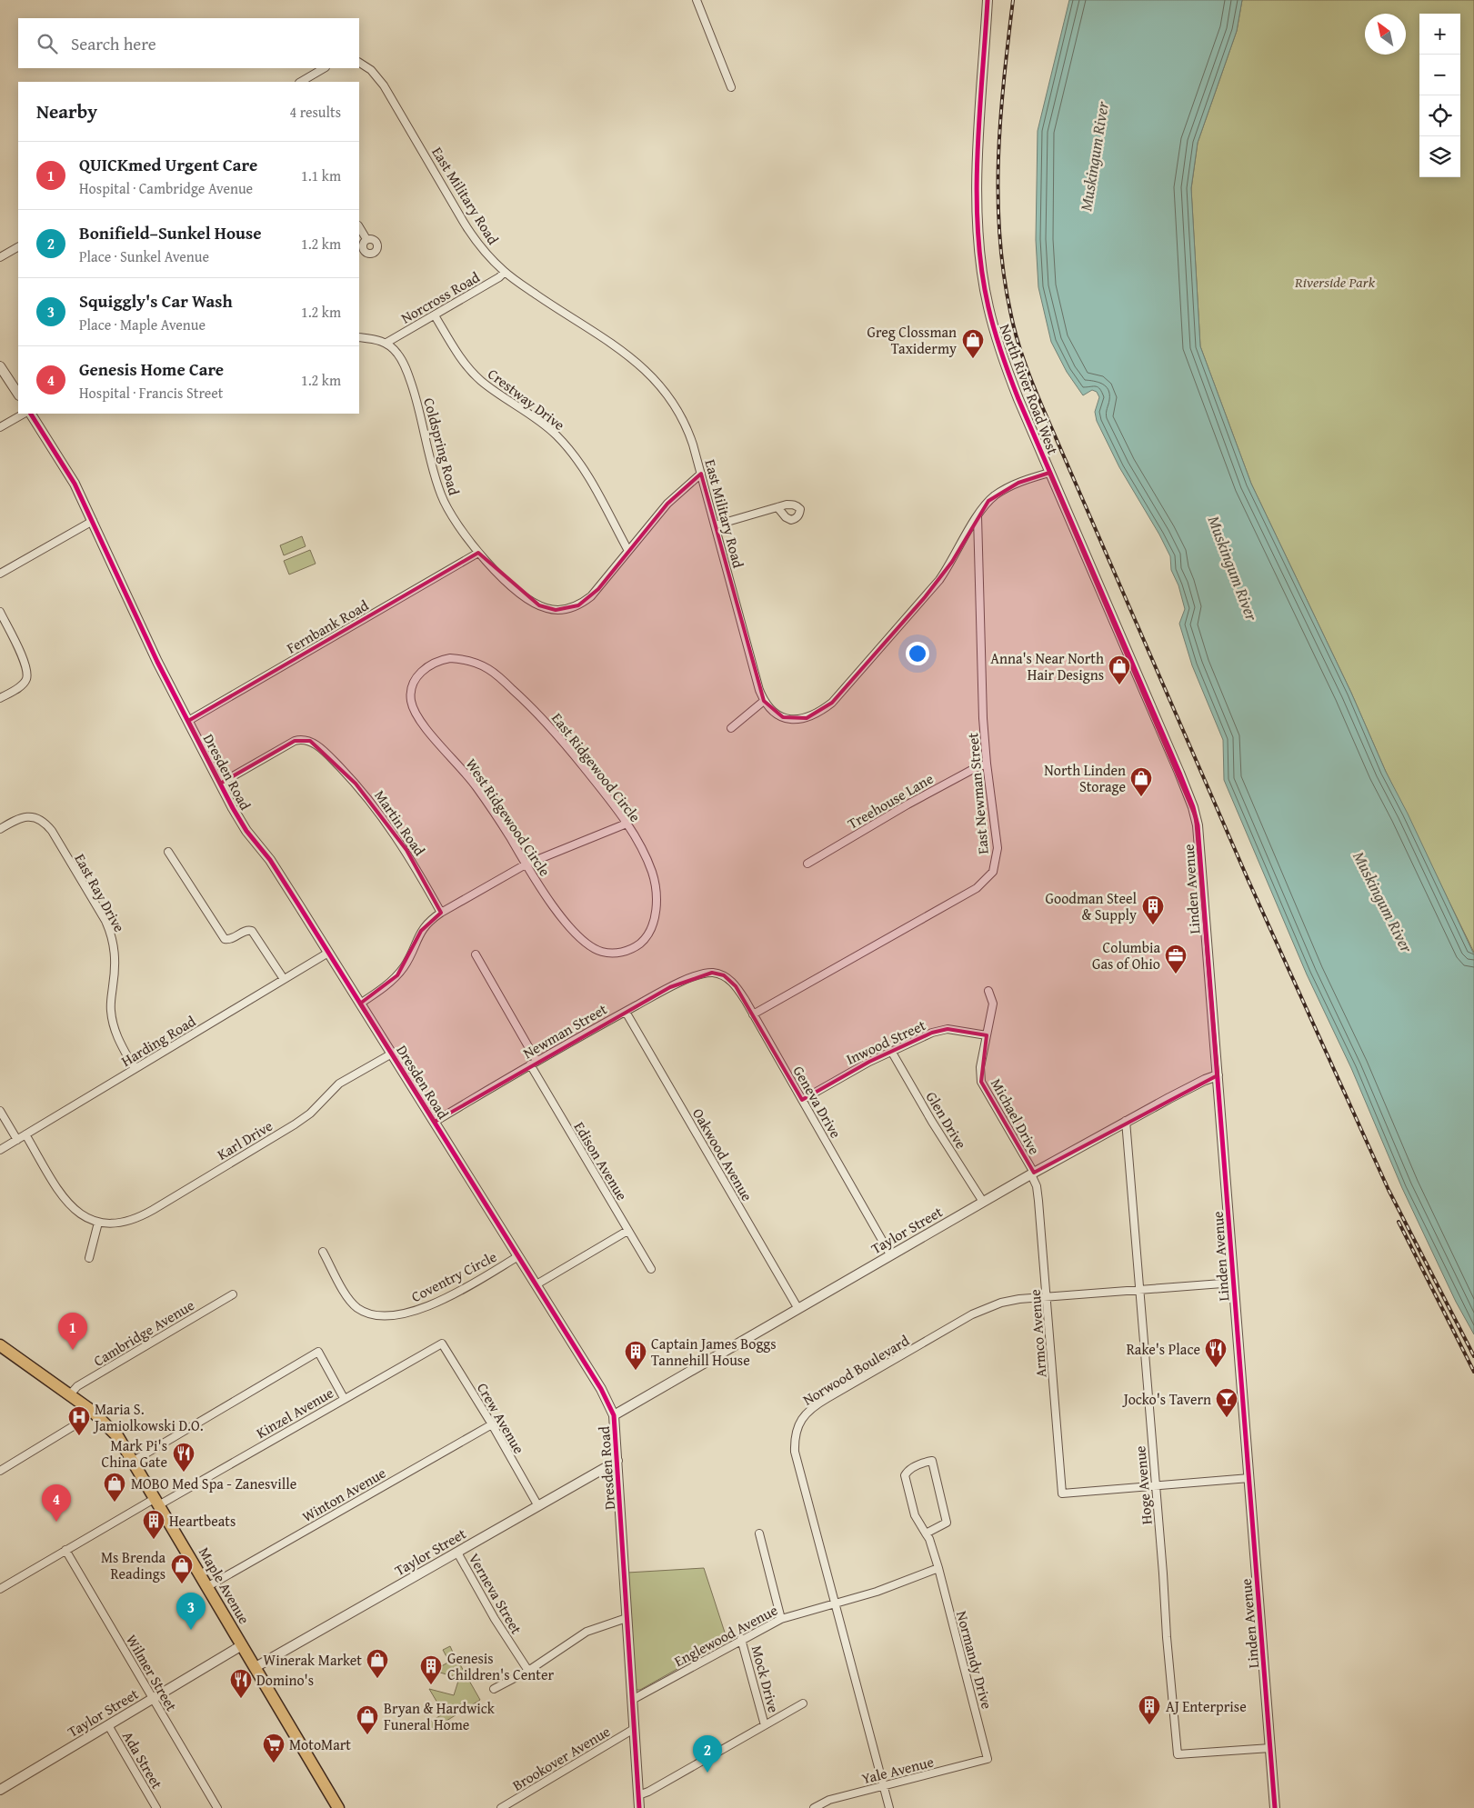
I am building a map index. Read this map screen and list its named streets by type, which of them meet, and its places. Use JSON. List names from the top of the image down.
{
  "streets": {
    "main road": ["Maple Avenue"],
    "street": [
      "East Military Road",
      "Norcross Road",
      "North River Road West",
      "Crestway Drive",
      "Coldspring Road",
      "Fernbank Road",
      "East Ridgewood Circle",
      "Dresden Road",
      "East Newman Street",
      "Treehouse Lane",
      "West Ridgewood Circle",
      "Martin Road",
      "Linden Avenue",
      "East Ray Drive",
      "Newman Street",
      "Harding Road",
      "Inwood Street",
      "Geneva Drive",
      "Michael Drive",
      "Glen Drive",
      "Karl Drive",
      "Oakwood Avenue",
      "Edison Avenue",
      "Taylor Street",
      "Coventry Circle",
      "Cambridge Avenue",
      "Armco Avenue",
      "Norwood Boulevard",
      "Kinzel Avenue",
      "Crew Avenue",
      "Hoge Avenue",
      "Winton Avenue",
      "Verneva Street",
      "Englewood Avenue",
      "Normandy Drive",
      "Wilmer Street",
      "Mock Drive",
      "Brookover Avenue",
      "Ada Street",
      "Yale Avenue"
    ]
  },
  "crossings": [
    ["East Military Road", "Norcross Road"],
    ["East Military Road", "North River Road West"],
    ["East Military Road", "Coldspring Road"],
    ["East Military Road", "East Newman Street"],
    ["Norcross Road", "Crestway Drive"],
    ["Norcross Road", "Coldspring Road"],
    ["North River Road West", "Linden Avenue"],
    ["Crestway Drive", "Coldspring Road"],
    ["Coldspring Road", "Fernbank Road"],
    ["Fernbank Road", "Dresden Road"],
    ["East Ridgewood Circle", "West Ridgewood Circle"],
    ["Dresden Road", "Martin Road"],
    ["Dresden Road", "Newman Street"],
    ["Dresden Road", "Harding Road"],
    ["Dresden Road", "Karl Drive"],
    ["Dresden Road", "Taylor Street"],
    ["Dresden Road", "Coventry Circle"],
    ["Dresden Road", "Englewood Avenue"],
    ["Dresden Road", "Brookover Avenue"],
    ["East Newman Street", "Treehouse Lane"],
    ["East Newman Street", "Geneva Drive"],
    ["Linden Avenue", "Taylor Street"],
    ["Linden Avenue", "Norwood Boulevard"],
    ["Linden Avenue", "Hoge Avenue"],
    ["East Ray Drive", "Harding Road"],
    ["Newman Street", "Geneva Drive"],
    ["Newman Street", "Oakwood Avenue"],
    ["Newman Street", "Edison Avenue"],
    ["Harding Road", "Karl Drive"],
    ["Inwood Street", "Geneva Drive"],
    ["Inwood Street", "Michael Drive"],
    ["Inwood Street", "Glen Drive"],
    ["Geneva Drive", "Taylor Street"],
    ["Michael Drive", "Taylor Street"],
    ["Michael Drive", "Armco Avenue"],
    ["Glen Drive", "Taylor Street"],
    ["Oakwood Avenue", "Taylor Street"],
    ["Taylor Street", "Armco Avenue"],
    ["Taylor Street", "Crew Avenue"],
    ["Taylor Street", "Hoge Avenue"],
    ["Taylor Street", "Maple Avenue"],
    ["Taylor Street", "Verneva Street"],
    ["Taylor Street", "Wilmer Street"],
    ["Taylor Street", "Ada Street"],
    ["Cambridge Avenue", "Maple Avenue"],
    ["Armco Avenue", "Norwood Boulevard"],
    ["Armco Avenue", "Hoge Avenue"],
    ["Norwood Boulevard", "Hoge Avenue"],
    ["Norwood Boulevard", "Englewood Avenue"],
    ["Norwood Boulevard", "Yale Avenue"],
    ["Kinzel Avenue", "Crew Avenue"],
    ["Kinzel Avenue", "Maple Avenue"],
    ["Kinzel Avenue", "Wilmer Street"],
    ["Crew Avenue", "Winton Avenue"],
    ["Winton Avenue", "Maple Avenue"],
    ["Englewood Avenue", "Normandy Drive"],
    ["Englewood Avenue", "Mock Drive"],
    ["Normandy Drive", "Yale Avenue"]
  ],
  "water": ["Muskingum River"],
  "parks": ["Riverside Park"],
  "places": {
    "shop": [
      "Greg Clossman Taxidermy",
      "Anna's Near North Hair Designs",
      "North Linden Storage",
      "MOBO Med Spa - Zanesville",
      "Ms Brenda Readings",
      "Winerak Market",
      "Bryan & Hardwick Funeral Home"
    ],
    "building": [
      "Goodman Steel & Supply",
      "Captain James Boggs Tannehill House",
      "Heartbeats",
      "Genesis Children's Center",
      "AJ Enterprise"
    ],
    "office": ["Columbia Gas of Ohio"],
    "restaurant": ["Rake's Place", "Mark Pi's China Gate", "Domino's"],
    "bar": ["Jocko's Tavern"],
    "hospital": ["Maria S. Jamiolkowski D.O."],
    "supermarket": ["MotoMart"]
  },
  "north": "top left",
  "page": {
    "map_buttons": ["+", "−"],
    "search": "Search here",
    "heading": ["Nearby", "4 results"],
    "list": [
      {
        "mark": "1",
        "name": "QUICKmed Urgent Care",
        "note": "Hospital · Cambridge Avenue",
        "value": "1.1 km"
      },
      {
        "mark": "2",
        "name": "Bonifield–Sunkel House",
        "note": "Place · Sunkel Avenue",
        "value": "1.2 km"
      },
      {
        "mark": "3",
        "name": "Squiggly's Car Wash",
        "note": "Place · Maple Avenue",
        "value": "1.2 km"
      },
      {
        "mark": "4",
        "name": "Genesis Home Care",
        "note": "Hospital · Francis Street",
        "value": "1.2 km"
      }
    ],
    "pins": [
      "1",
      "4",
      "3",
      "2"
    ]
  }
}
